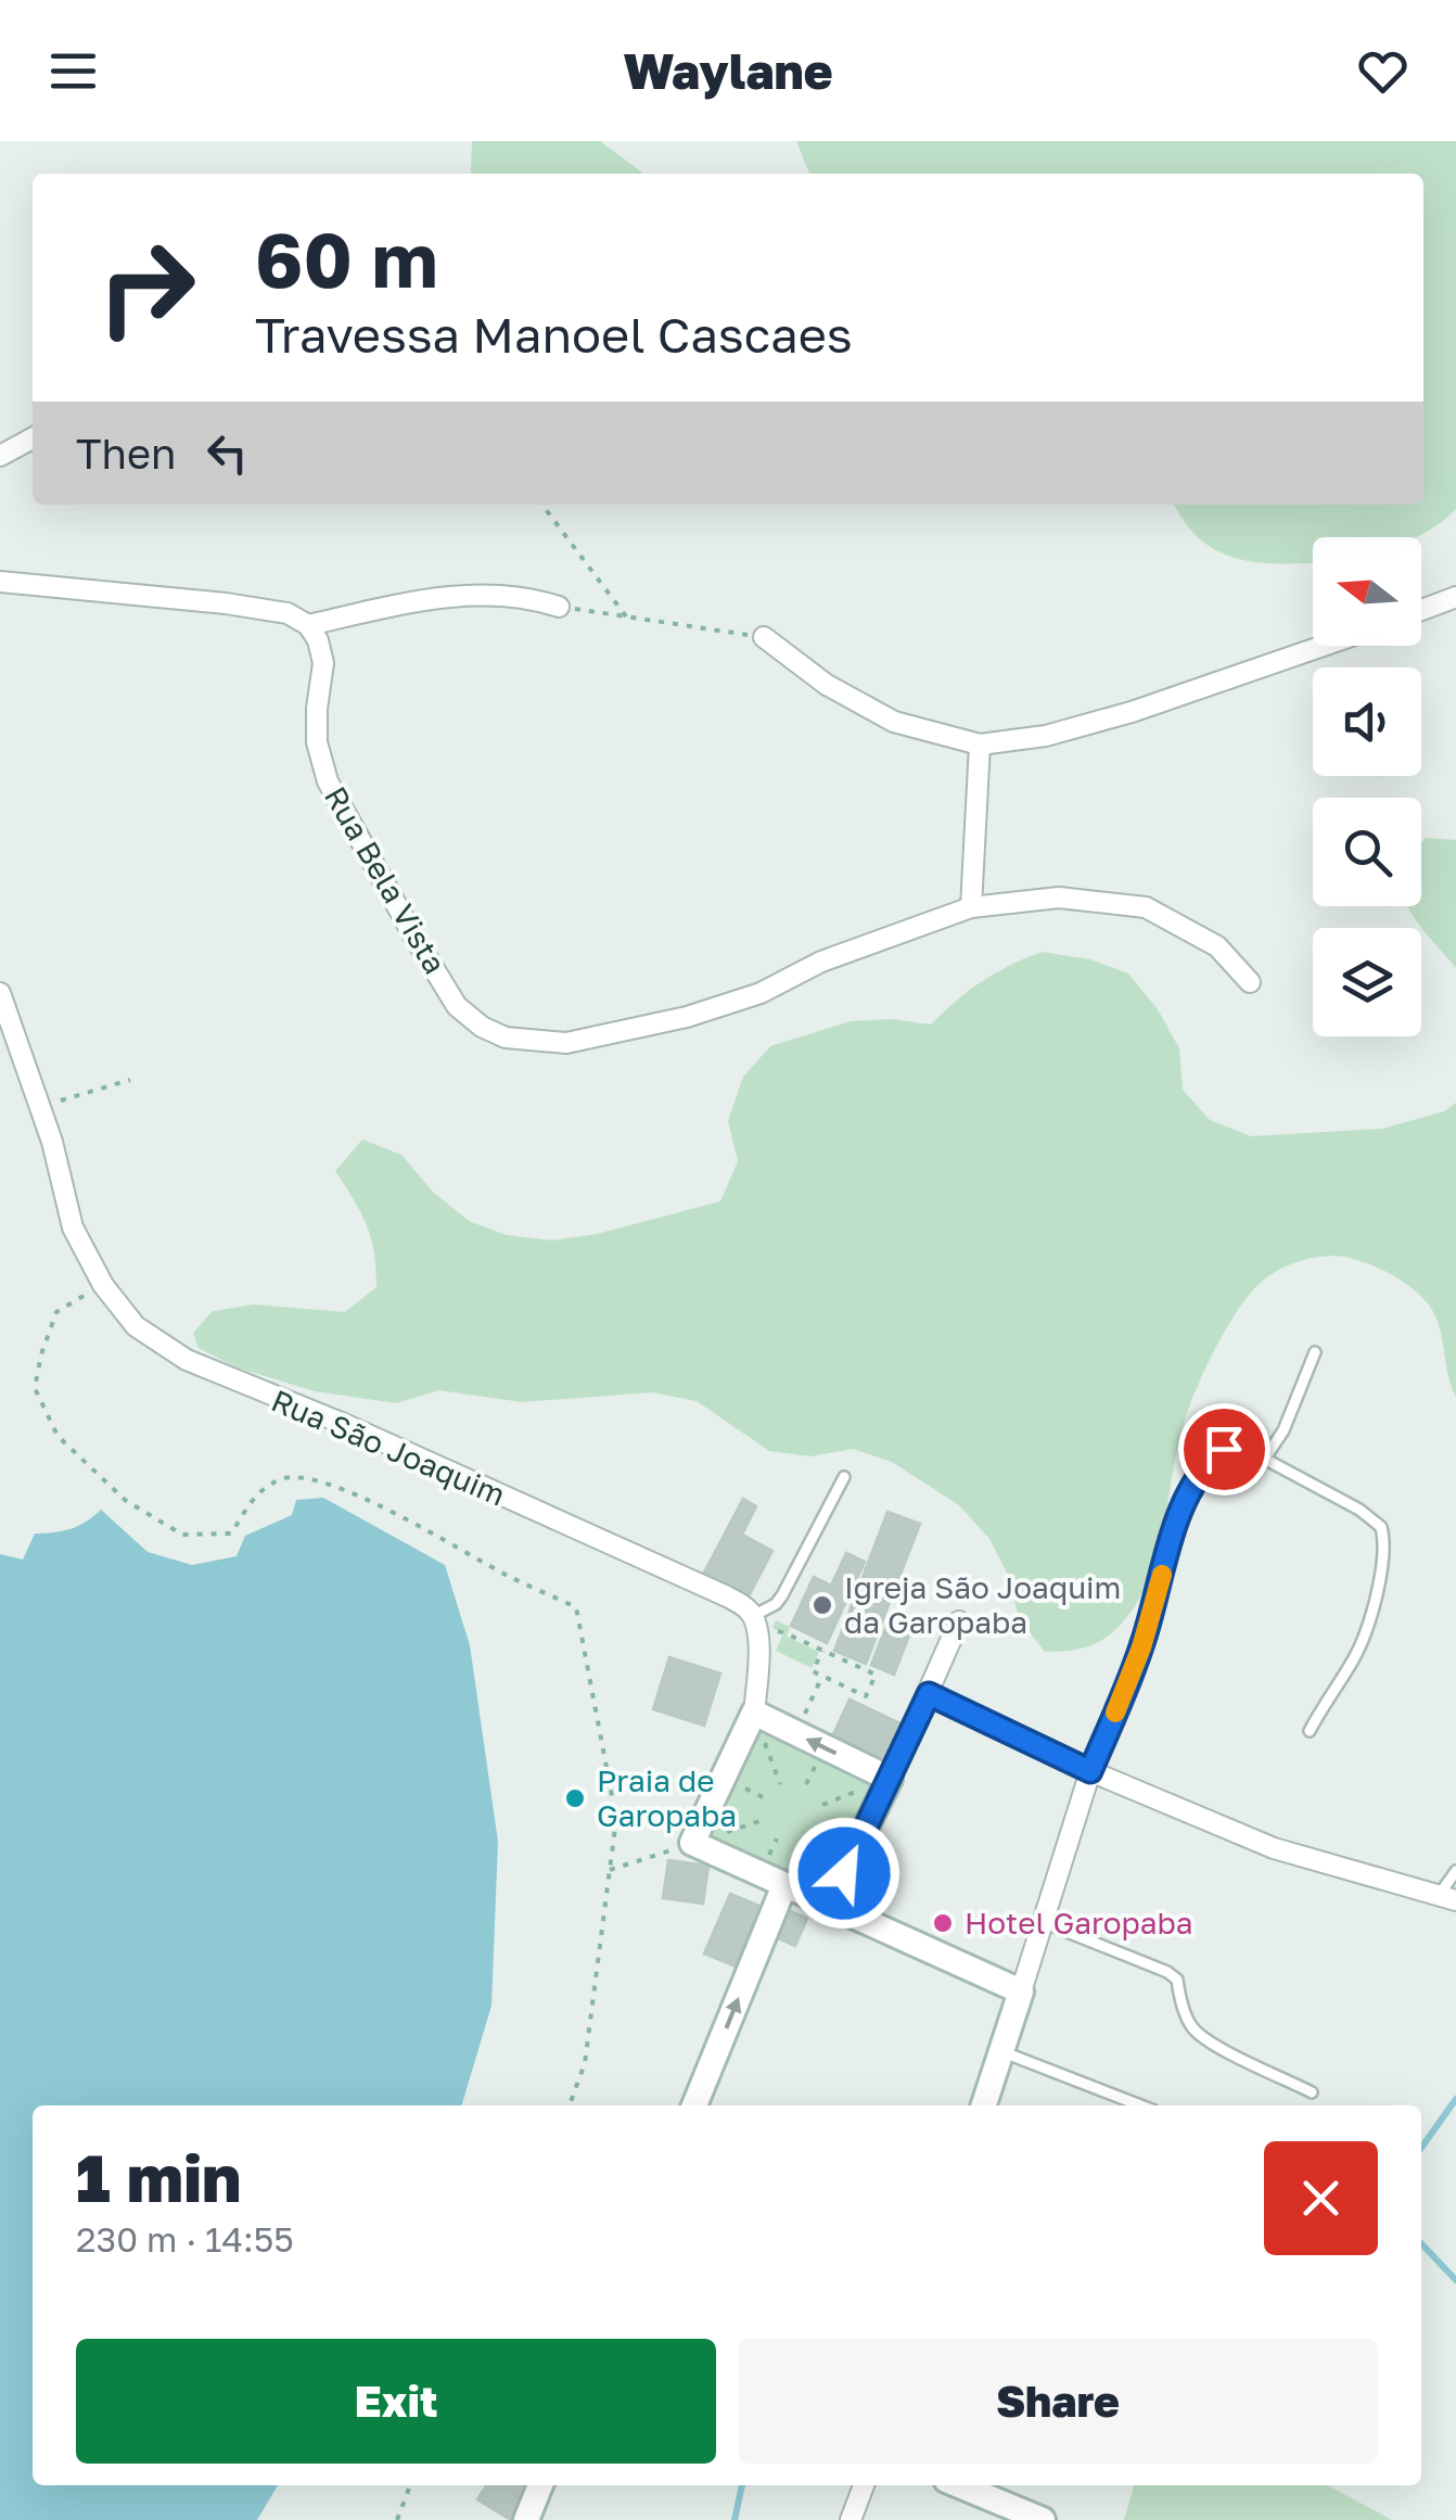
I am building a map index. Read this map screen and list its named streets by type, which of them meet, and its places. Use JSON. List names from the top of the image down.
{
  "streets": {
    "street": ["Rua Bela Vista", "Rua São Joaquim"]
  },
  "places": ["Igreja São Joaquim da Garopaba", "Praia de Garopaba", "Hotel Garopaba"],
  "north": "left",
  "page": {
    "header": "Waylane",
    "turn": ["60 m", "Travessa Manoel Cascaes"],
    "then": "Then",
    "heading": ["1 min", "230 m · 14:55"],
    "buttons": ["Exit", "Share"]
  }
}
